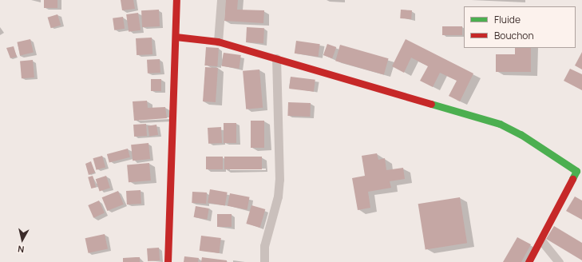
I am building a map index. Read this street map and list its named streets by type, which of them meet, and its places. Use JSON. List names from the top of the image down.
{
  "legend": ["Fluide", "Bouchon"],
  "north": "bottom"
}
